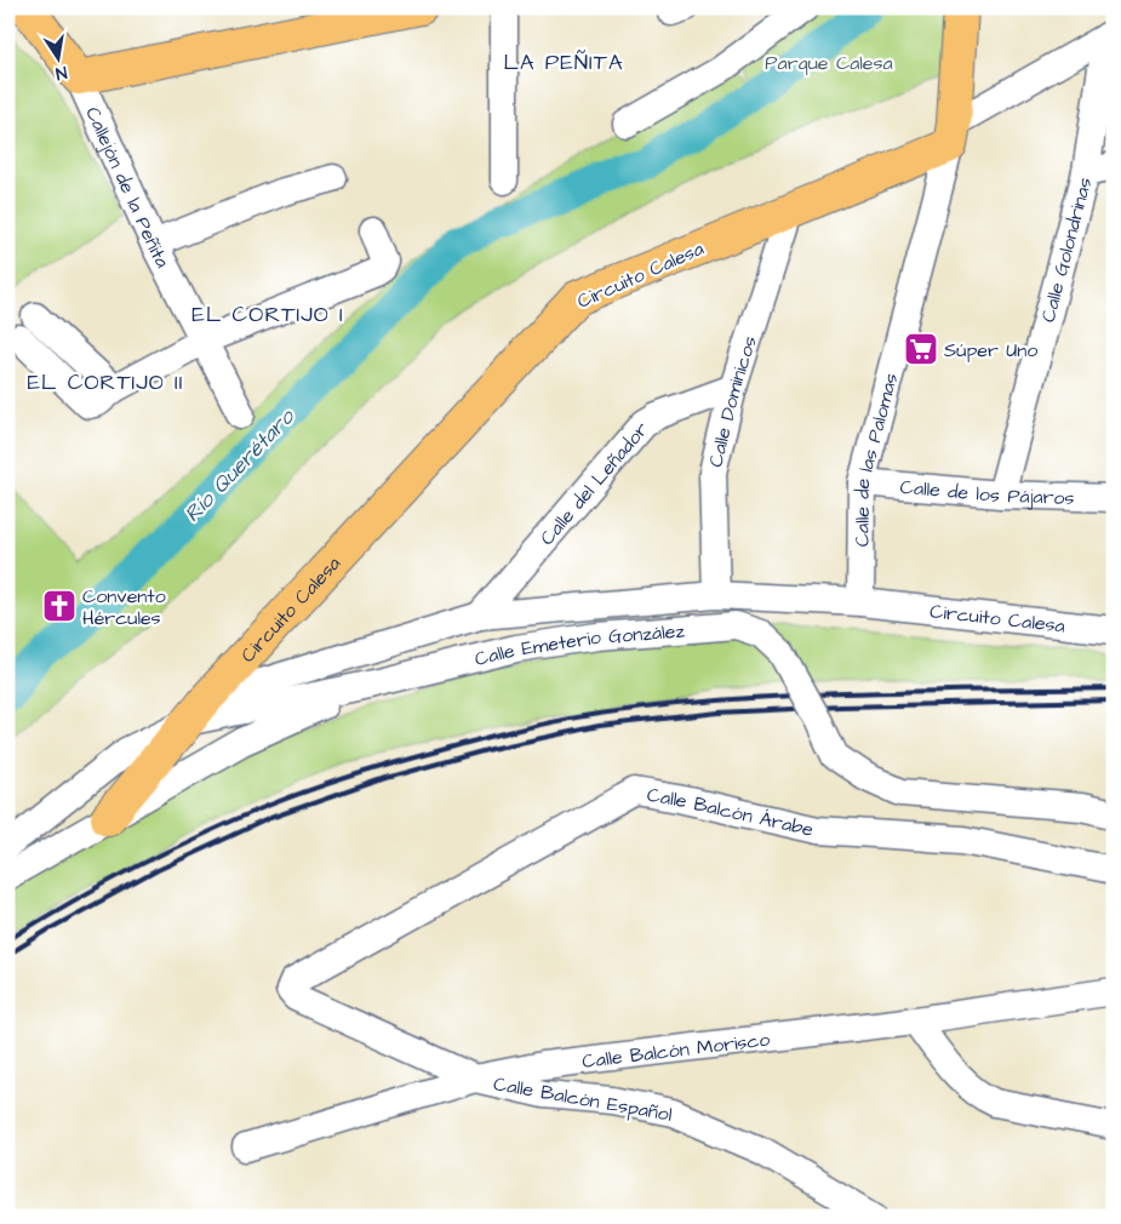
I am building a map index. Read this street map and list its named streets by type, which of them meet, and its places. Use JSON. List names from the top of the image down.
{
  "streets": {
    "main road": ["Callejón de la Peñita", "Circuito Calesa", "Calle de las Palomas"],
    "street": [
      "Calle Golondrinas",
      "Calle Dominicos",
      "Calle del Leñador",
      "Calle de los Pájaros",
      "Calle Emeterio González",
      "Calle Balcón Árabe",
      "Calle Balcón Morisco",
      "Calle Balcón Español"
    ]
  },
  "crossings": [
    ["Calle Golondrinas", "Circuito Calesa"],
    ["Calle Golondrinas", "Calle de los Pájaros"],
    ["Circuito Calesa", "Calle Dominicos"],
    ["Circuito Calesa", "Calle de las Palomas"],
    ["Circuito Calesa", "Calle del Leñador"],
    ["Circuito Calesa", "Calle Emeterio González"],
    ["Calle Dominicos", "Calle del Leñador"],
    ["Calle de las Palomas", "Calle de los Pájaros"],
    ["Calle Balcón Árabe", "Calle Balcón Español"],
    ["Calle Balcón Morisco", "Calle Balcón Español"]
  ],
  "districts": ["LA PEÑITA", "EL CORTIJO I", "EL CORTIJO II"],
  "water": ["Río Querétaro"],
  "parks": ["Parque Calesa"],
  "places": {
    "supermarket": ["Súper Uno"],
    "church": ["Convento Hércules"]
  },
  "north": "bottom"
}
